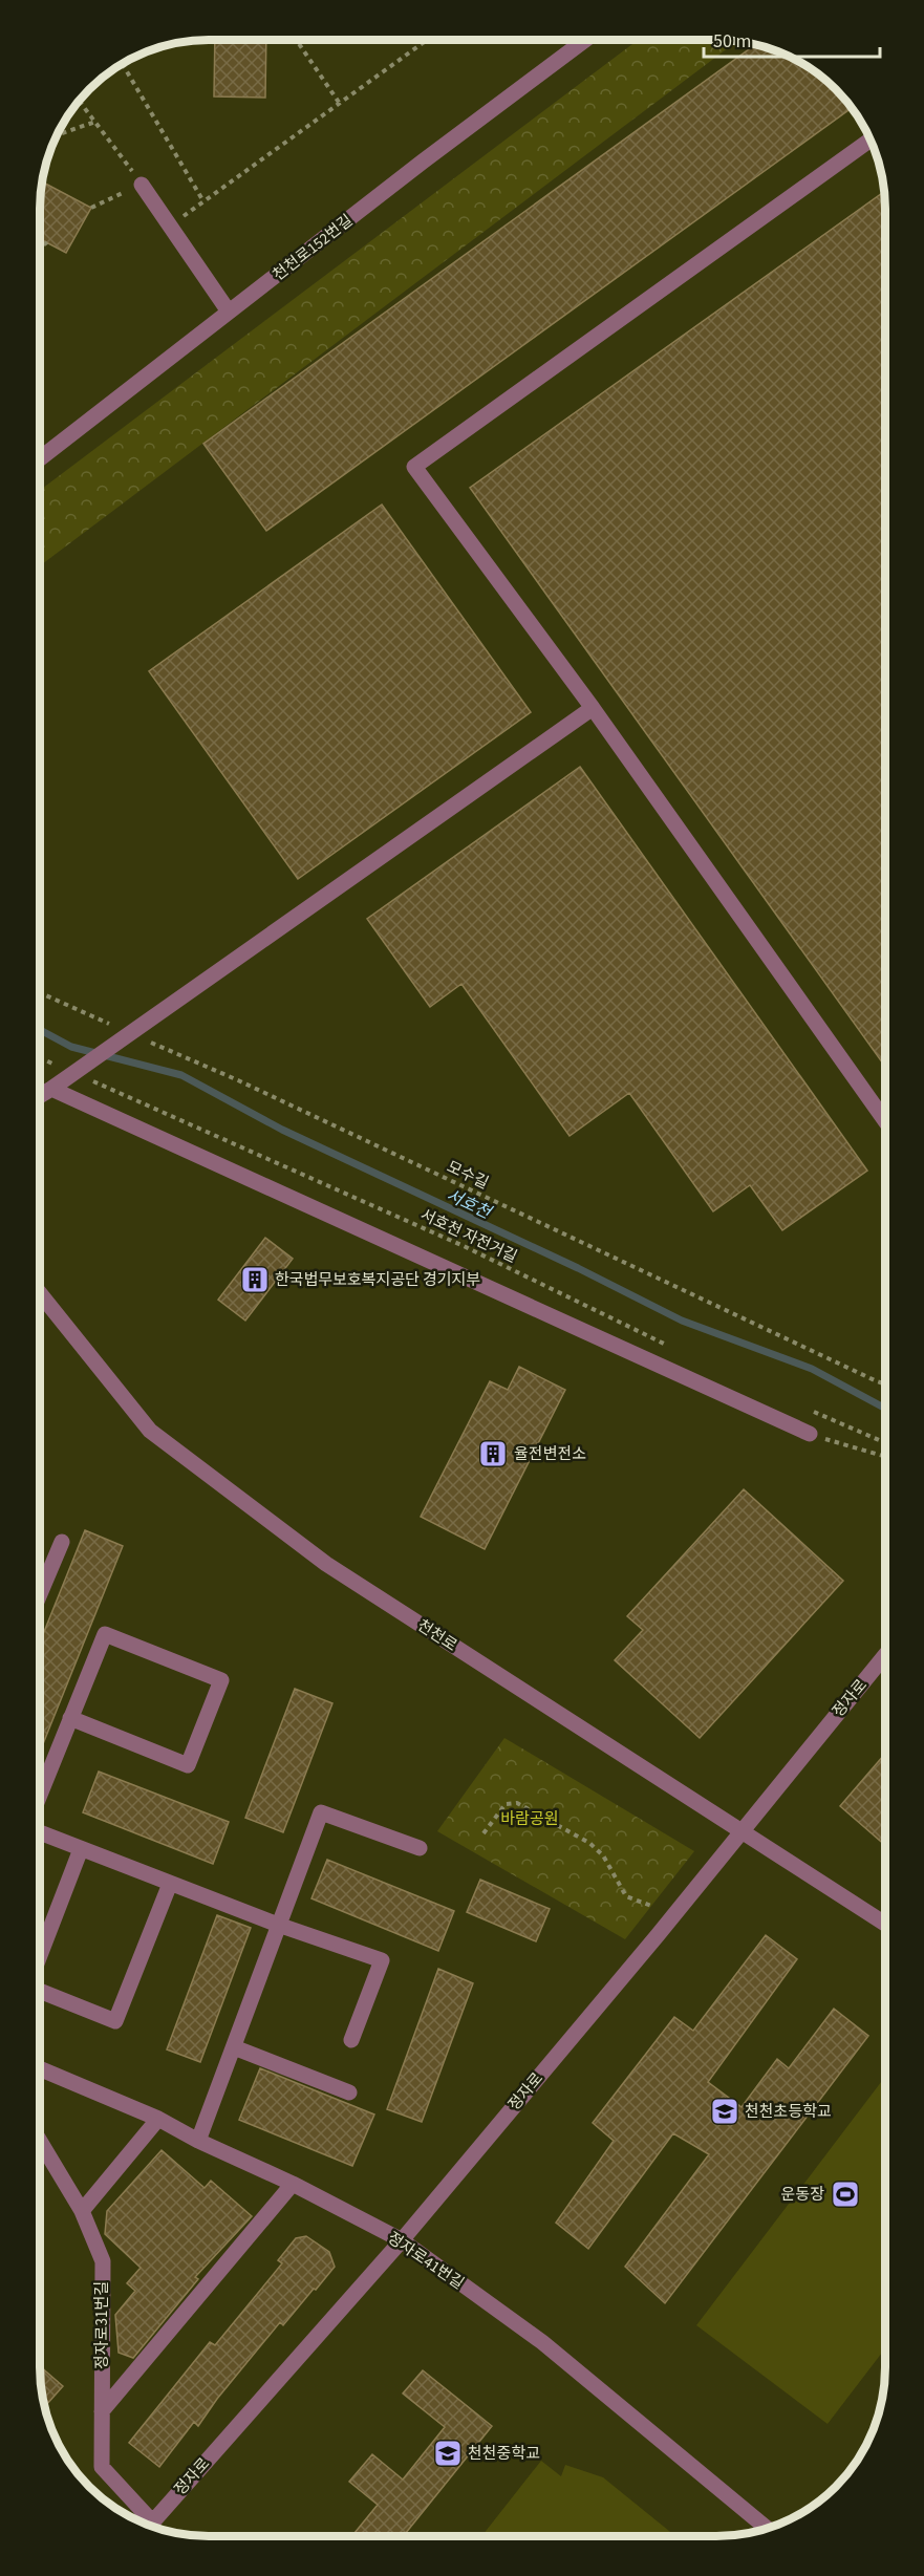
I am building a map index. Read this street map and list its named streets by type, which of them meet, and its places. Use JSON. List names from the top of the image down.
{
  "streets": {
    "street": [
      "천천로152번길",
      "천천로",
      "정자로",
      "정자로41번길",
      "정자로31번길"
    ],
    "path": ["모수길", "서호천 자전거길"]
  },
  "crossings": [
    ["천천로", "정자로"],
    ["정자로", "정자로41번길"],
    ["정자로", "정자로31번길"]
  ],
  "water": ["서호천"],
  "parks": ["바람공원"],
  "places": {
    "building": ["한국법무보호복지공단 경기지부", "율전변전소"],
    "school or university": ["천천초등학교", "천천중학교"],
    "sports": ["운동장"]
  },
  "scale_bar": "50 m"
}
